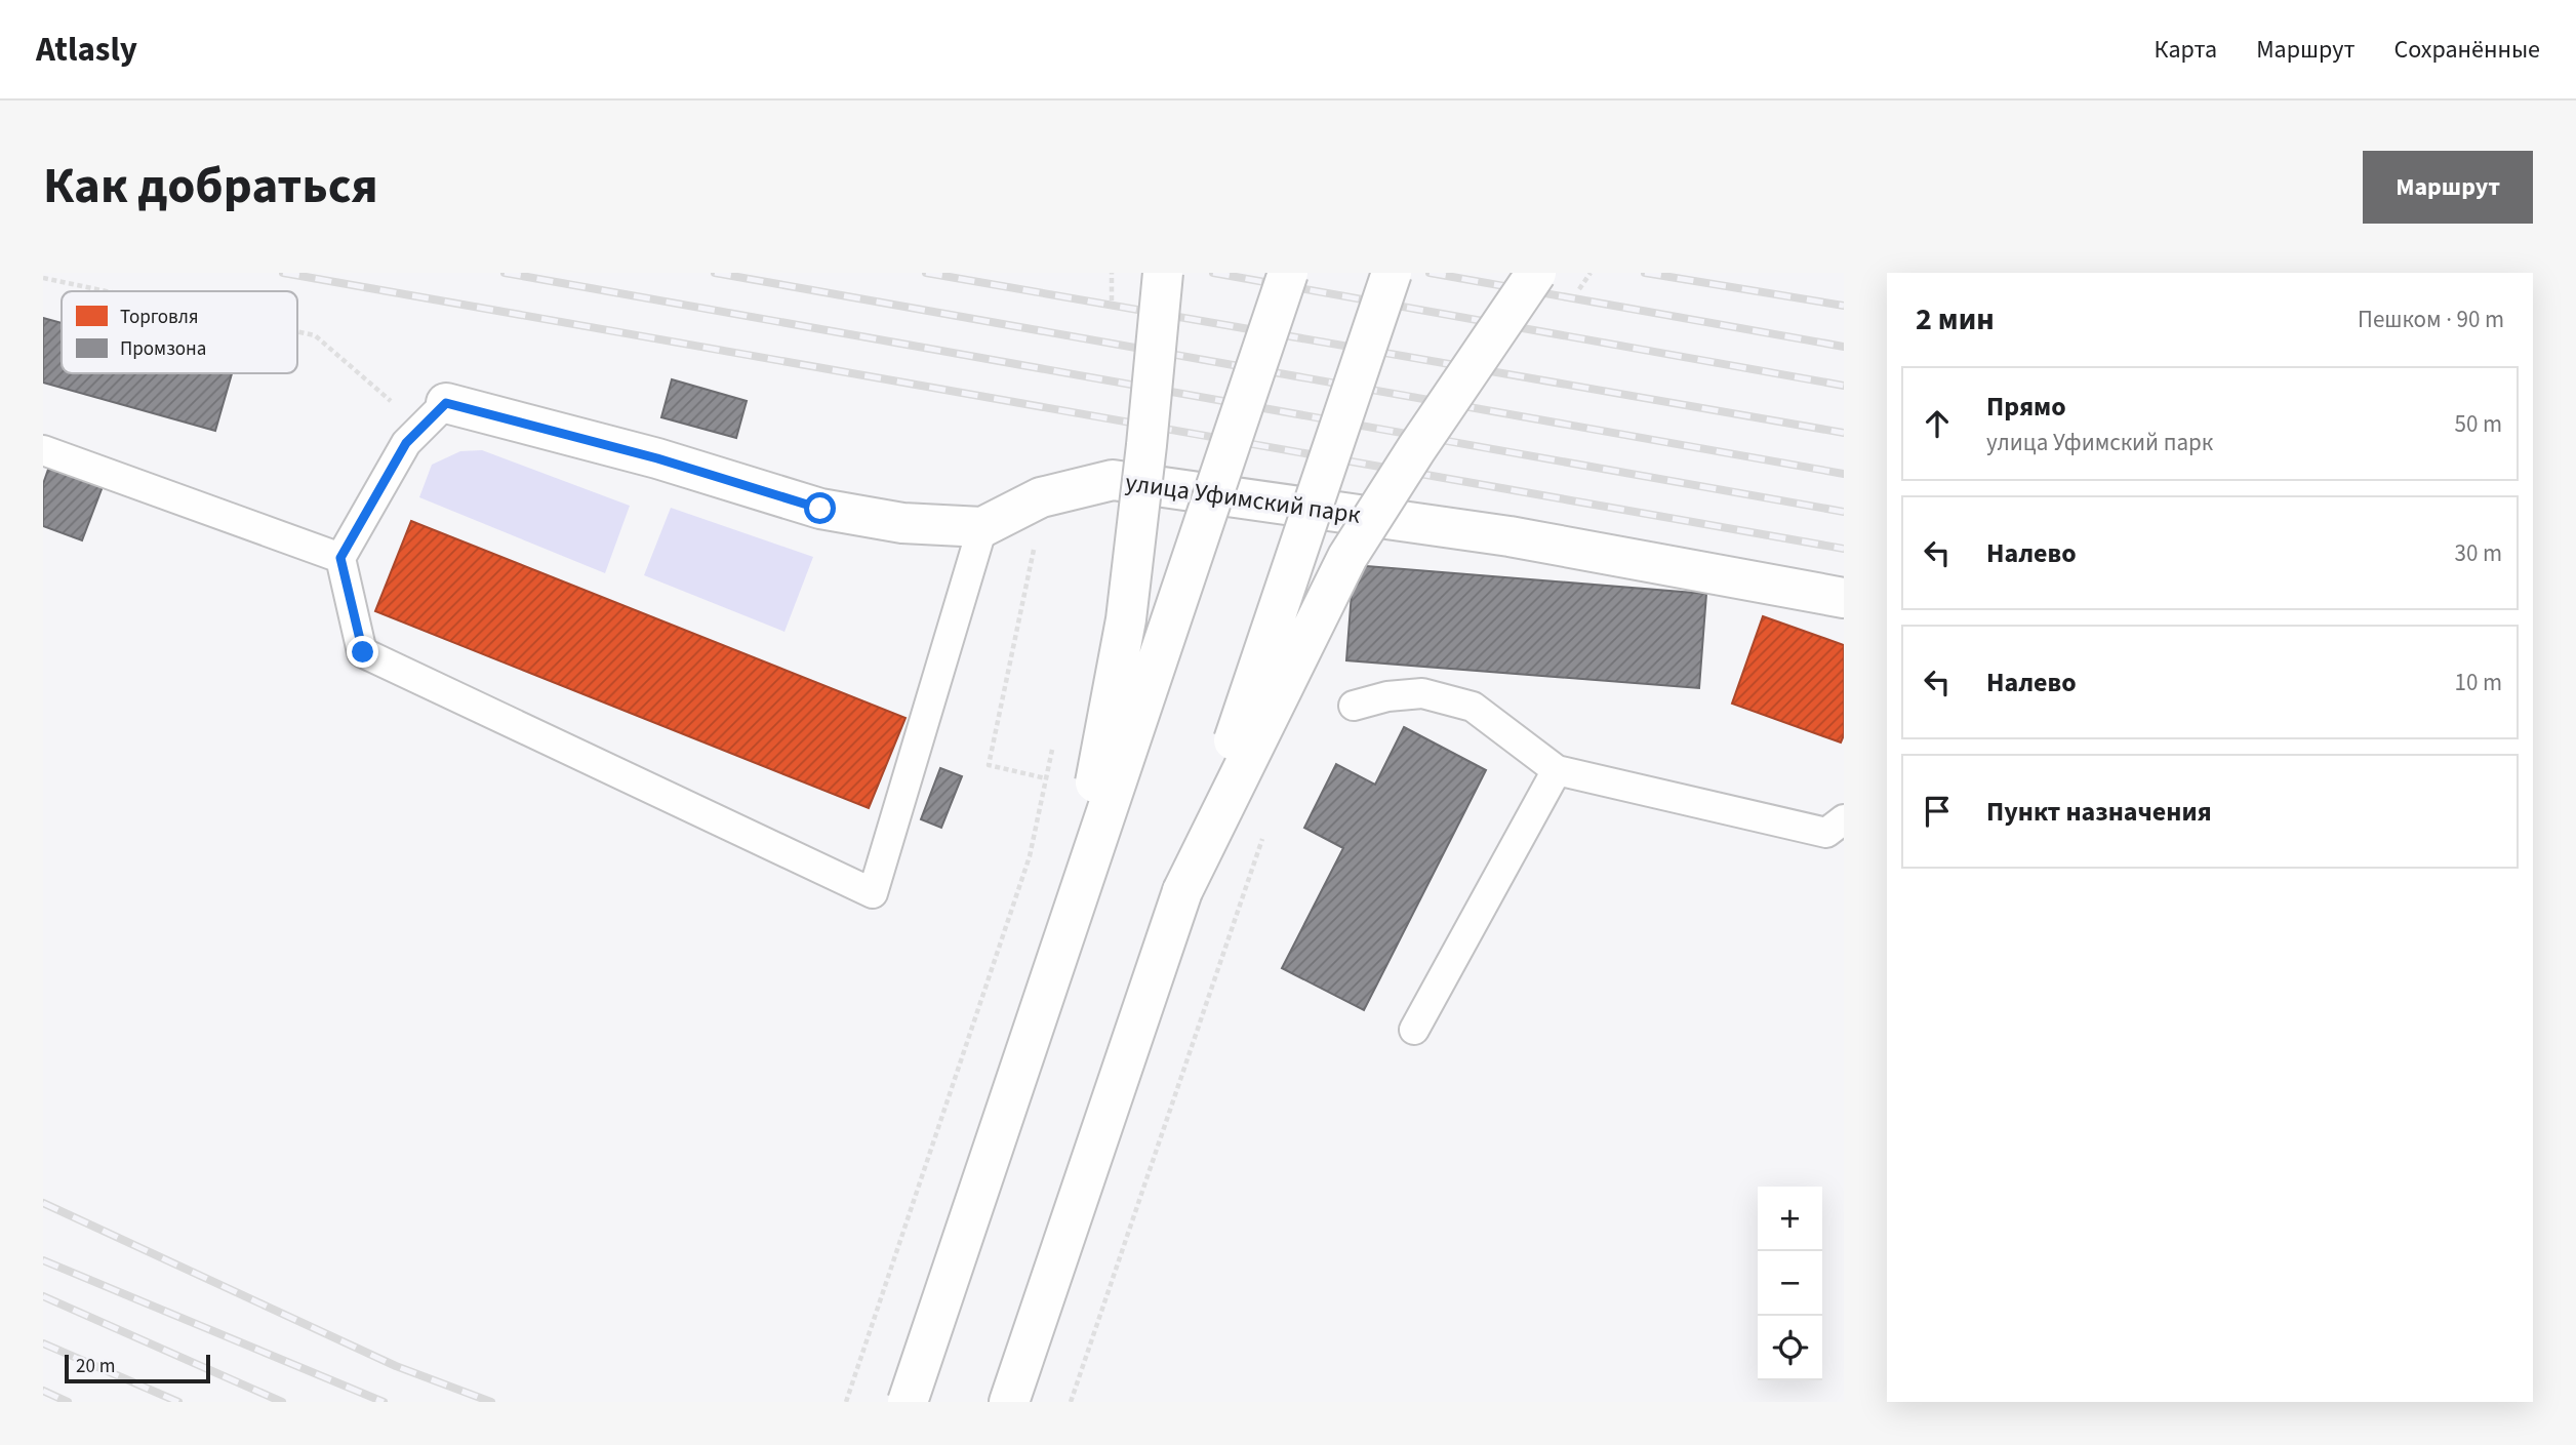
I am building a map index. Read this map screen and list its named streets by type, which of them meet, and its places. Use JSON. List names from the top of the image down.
{
  "streets": {
    "main road": ["улица Уфимский парк"]
  },
  "legend": ["Торговля", "Промзона"],
  "scale_bar": "20 m",
  "page": {
    "header": "Atlasly",
    "nav": ["Карта", "Маршрут", "Сохранённые"],
    "title": "Как добраться",
    "buttons": "Маршрут",
    "heading": ["2 мин", "Пешком · 90 m"],
    "list": [
      ["Прямо", "улица Уфимский парк", "50 m"],
      ["Налево", "30 m"],
      ["Налево", "10 m"],
      "Пункт назначения"
    ],
    "map_buttons": ["+", "−"],
    "scale": "20 m"
  }
}
